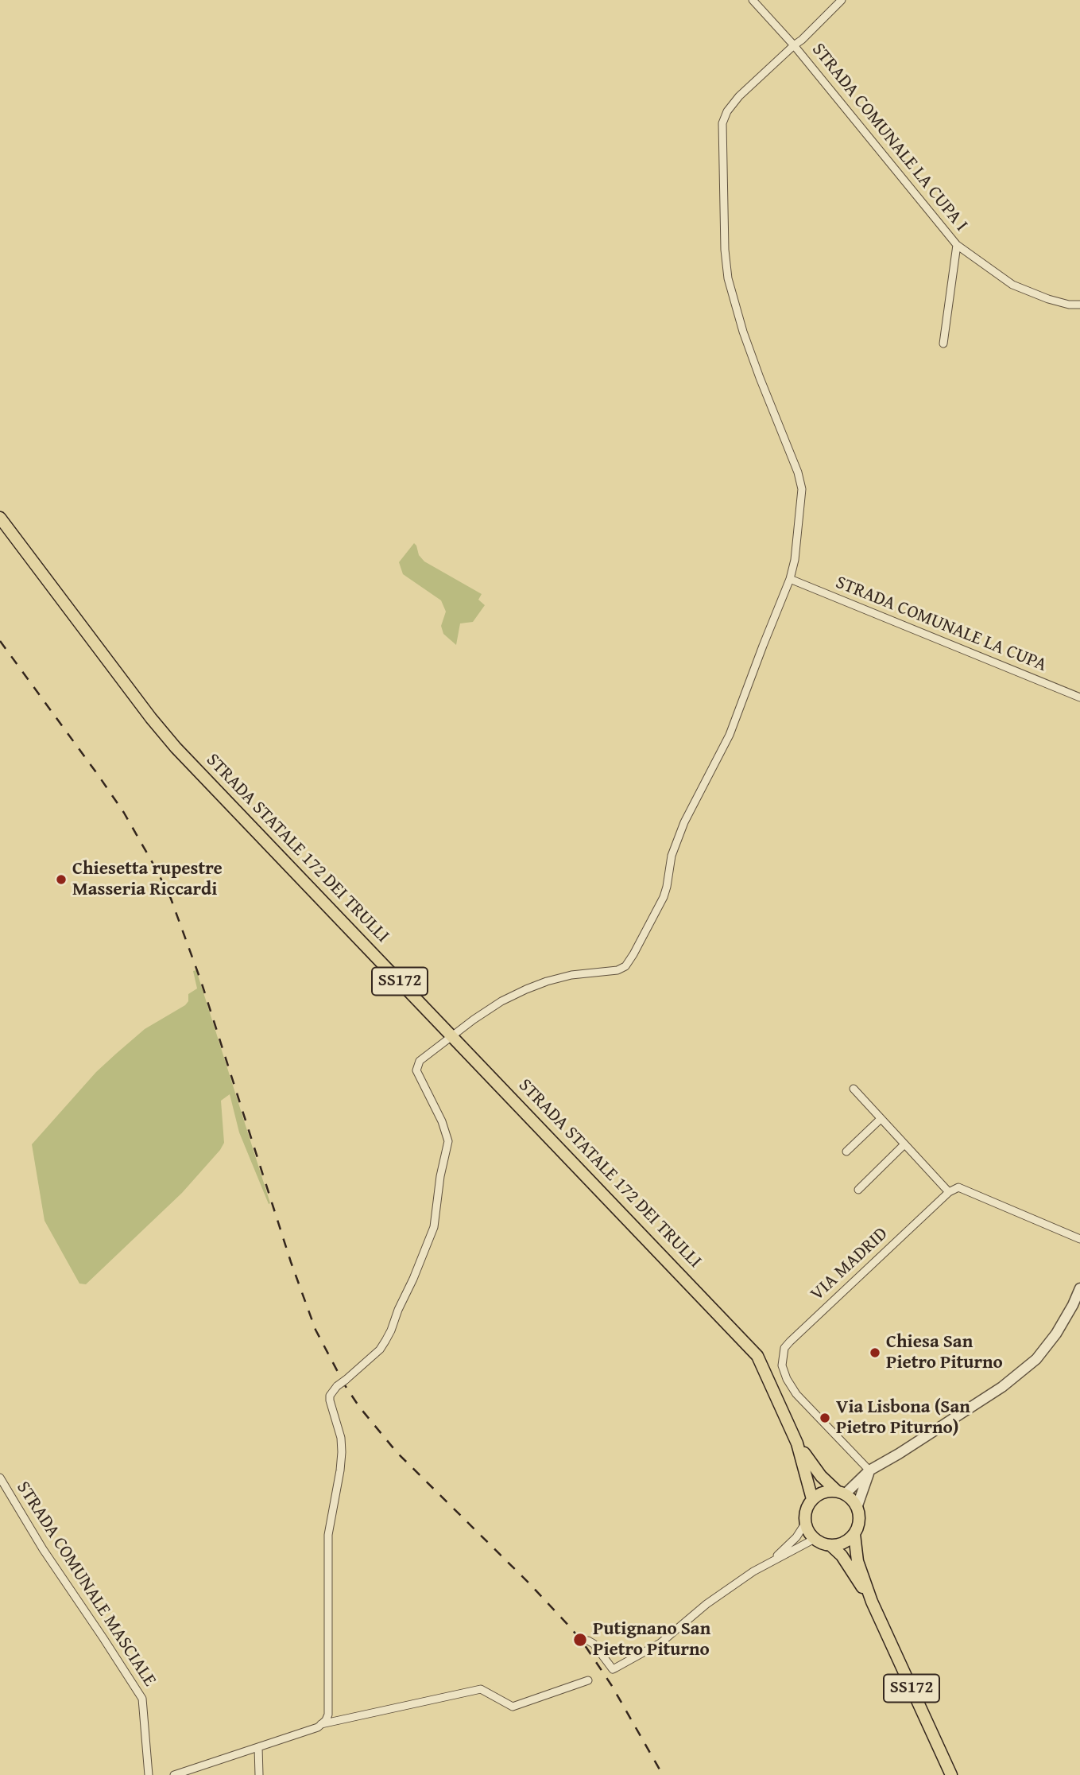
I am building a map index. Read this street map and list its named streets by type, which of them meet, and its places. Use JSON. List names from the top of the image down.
{
  "streets": {
    "main road": ["STRADA STATALE 172 DEI TRULLI", "SS172"],
    "street": [
      "STRADA COMUNALE LA CUPA I",
      "STRADA COMUNALE LA CUPA",
      "VIA MADRID",
      "STRADA COMUNALE MASCIALE"
    ]
  },
  "places": [
    "Chiesetta rupestre Masseria Riccardi",
    "Chiesa San Pietro Piturno",
    "Via Lisbona (San Pietro Piturno)",
    "Putignano San Pietro Piturno"
  ]
}
